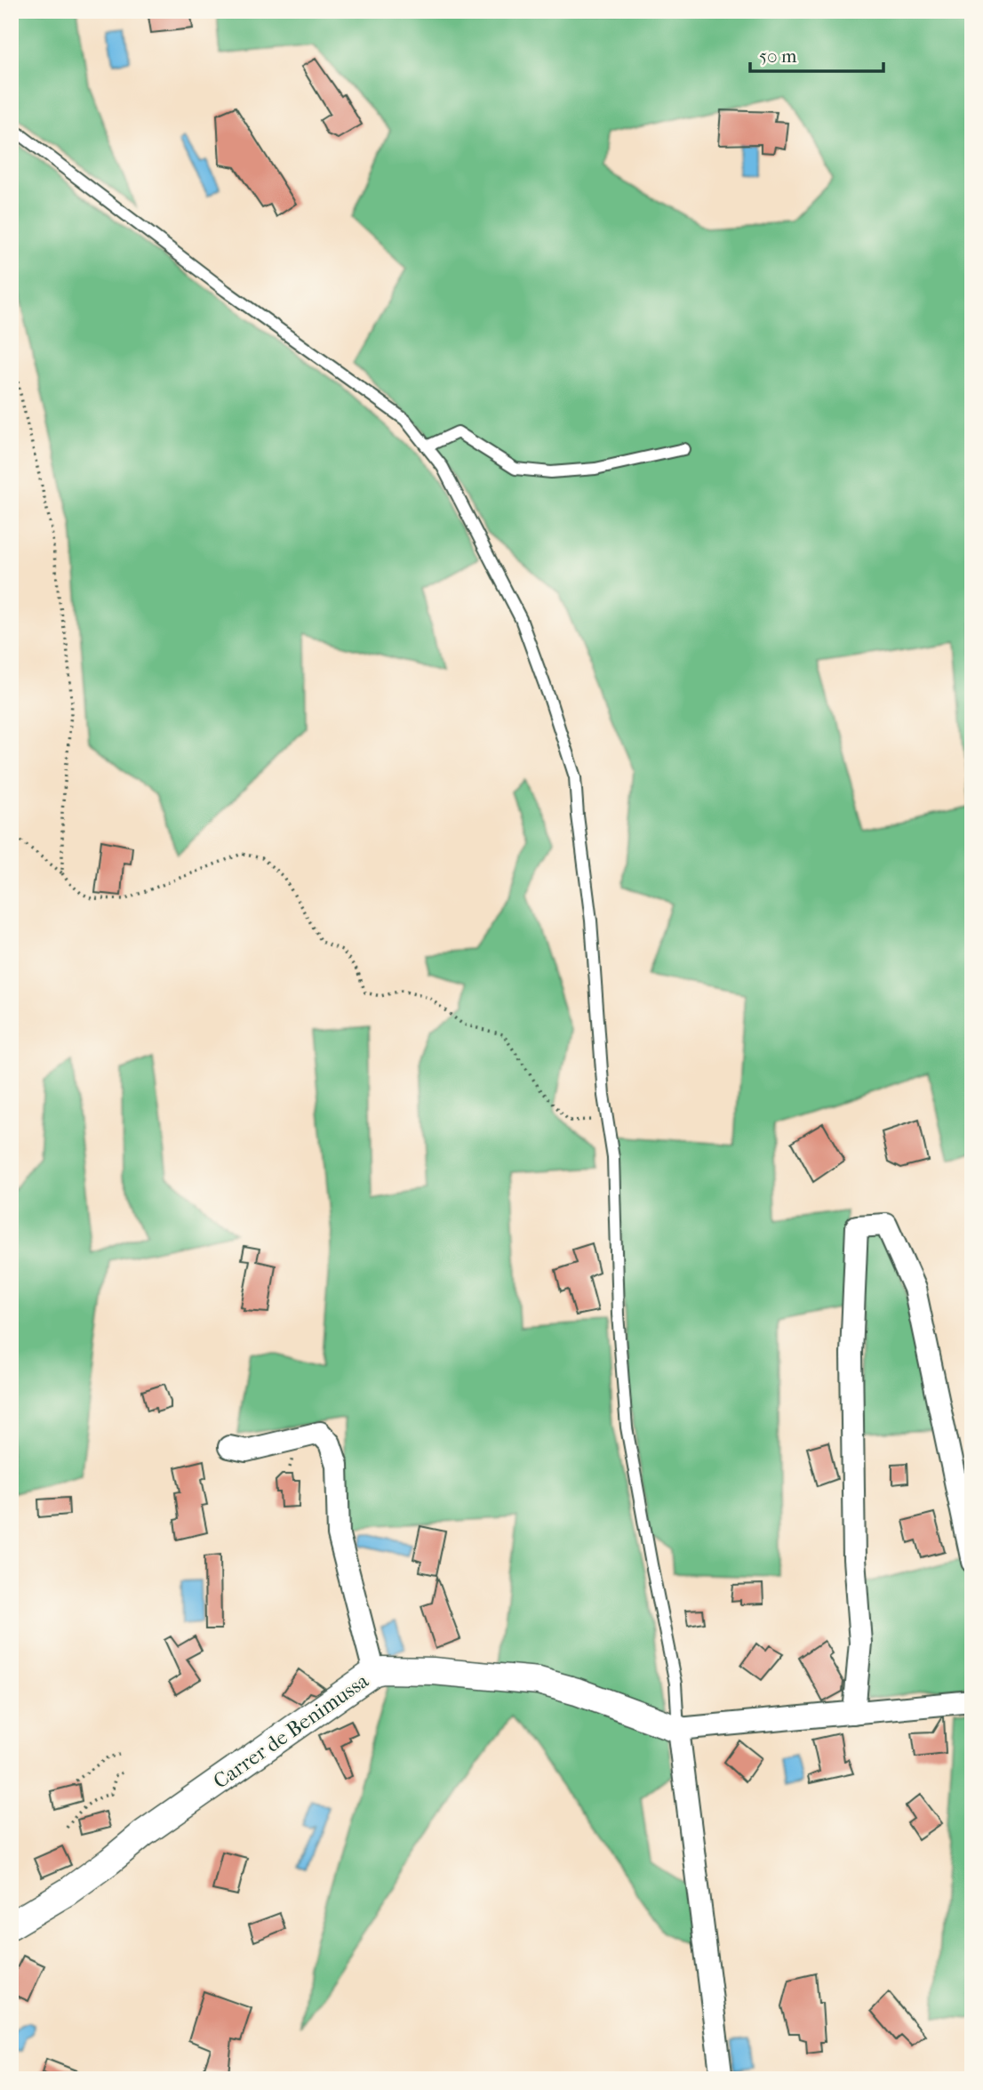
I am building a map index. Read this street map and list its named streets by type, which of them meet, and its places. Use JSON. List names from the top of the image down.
{
  "streets": {
    "street": ["Carrer de Benimussa"]
  },
  "scale_bar": "50 m"
}
